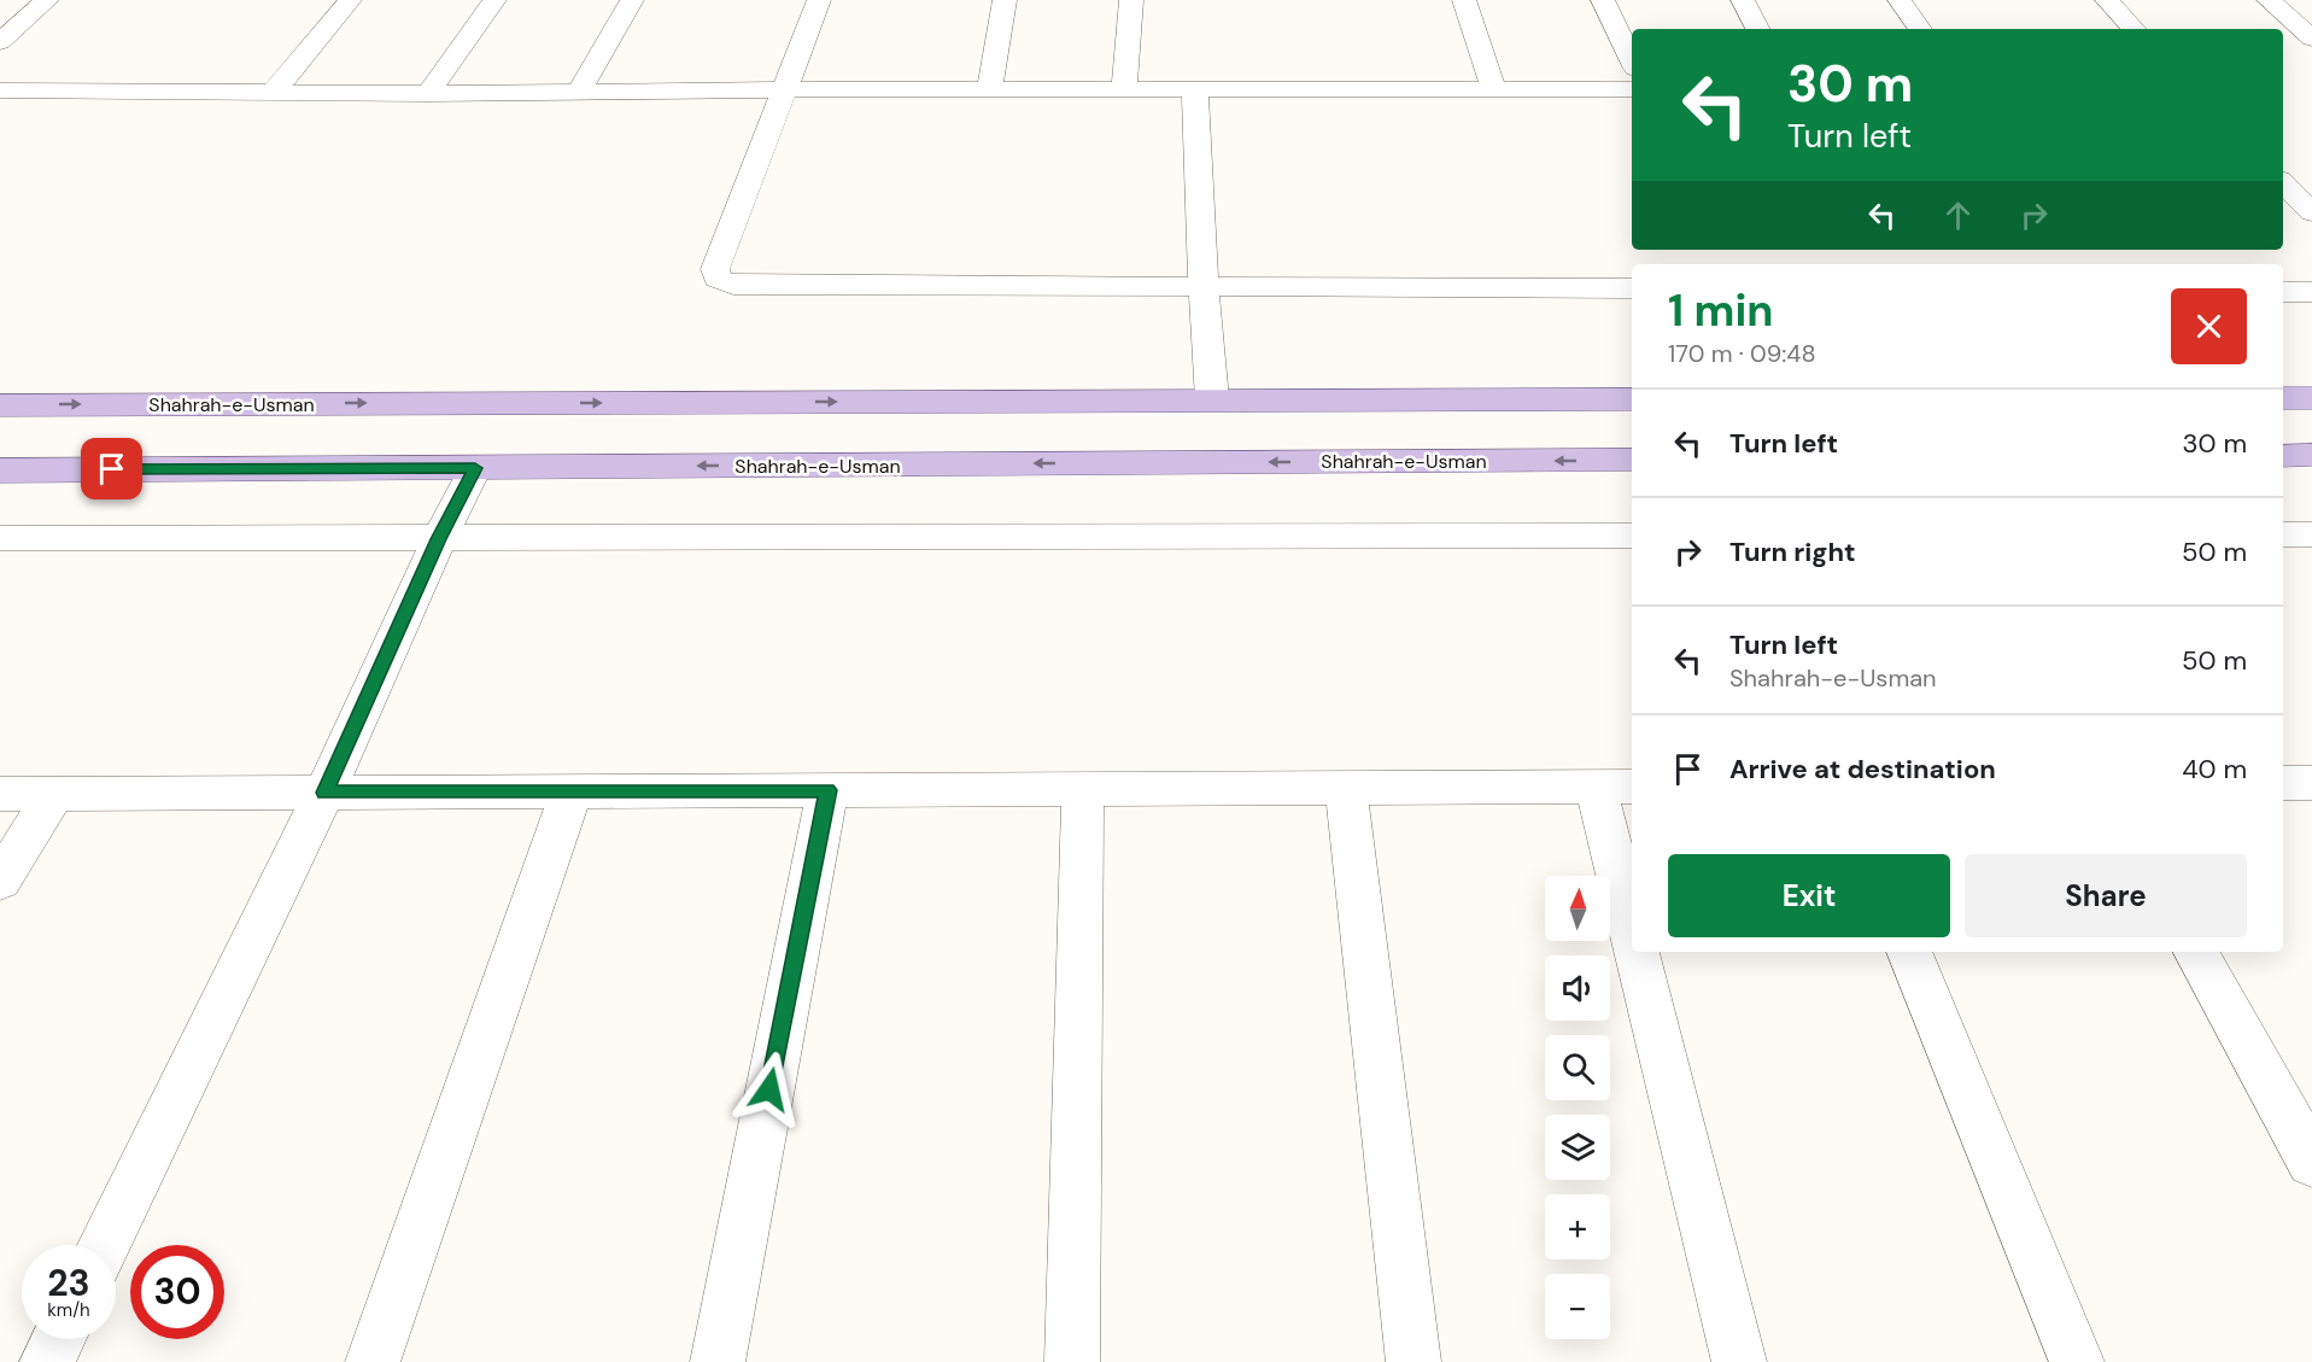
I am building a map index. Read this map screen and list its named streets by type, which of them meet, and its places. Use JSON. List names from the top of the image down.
{
  "streets": {
    "main road": ["Shahrah-e-Usman"]
  },
  "north": "top",
  "page": {
    "turn": ["30 m", "Turn left"],
    "heading": ["1 min", "170 m · 09:48"],
    "list": [
      {
        "name": "Turn left",
        "value": "30 m"
      },
      {
        "name": "Turn right",
        "value": "50 m"
      },
      {
        "name": "Turn left",
        "note": "Shahrah-e-Usman",
        "value": "50 m"
      },
      {
        "name": "Arrive at destination",
        "value": "40 m"
      }
    ],
    "buttons": ["Exit", "Share"],
    "map_buttons": ["+", "−"],
    "speed": "23 km/h",
    "limit": "30"
  }
}
